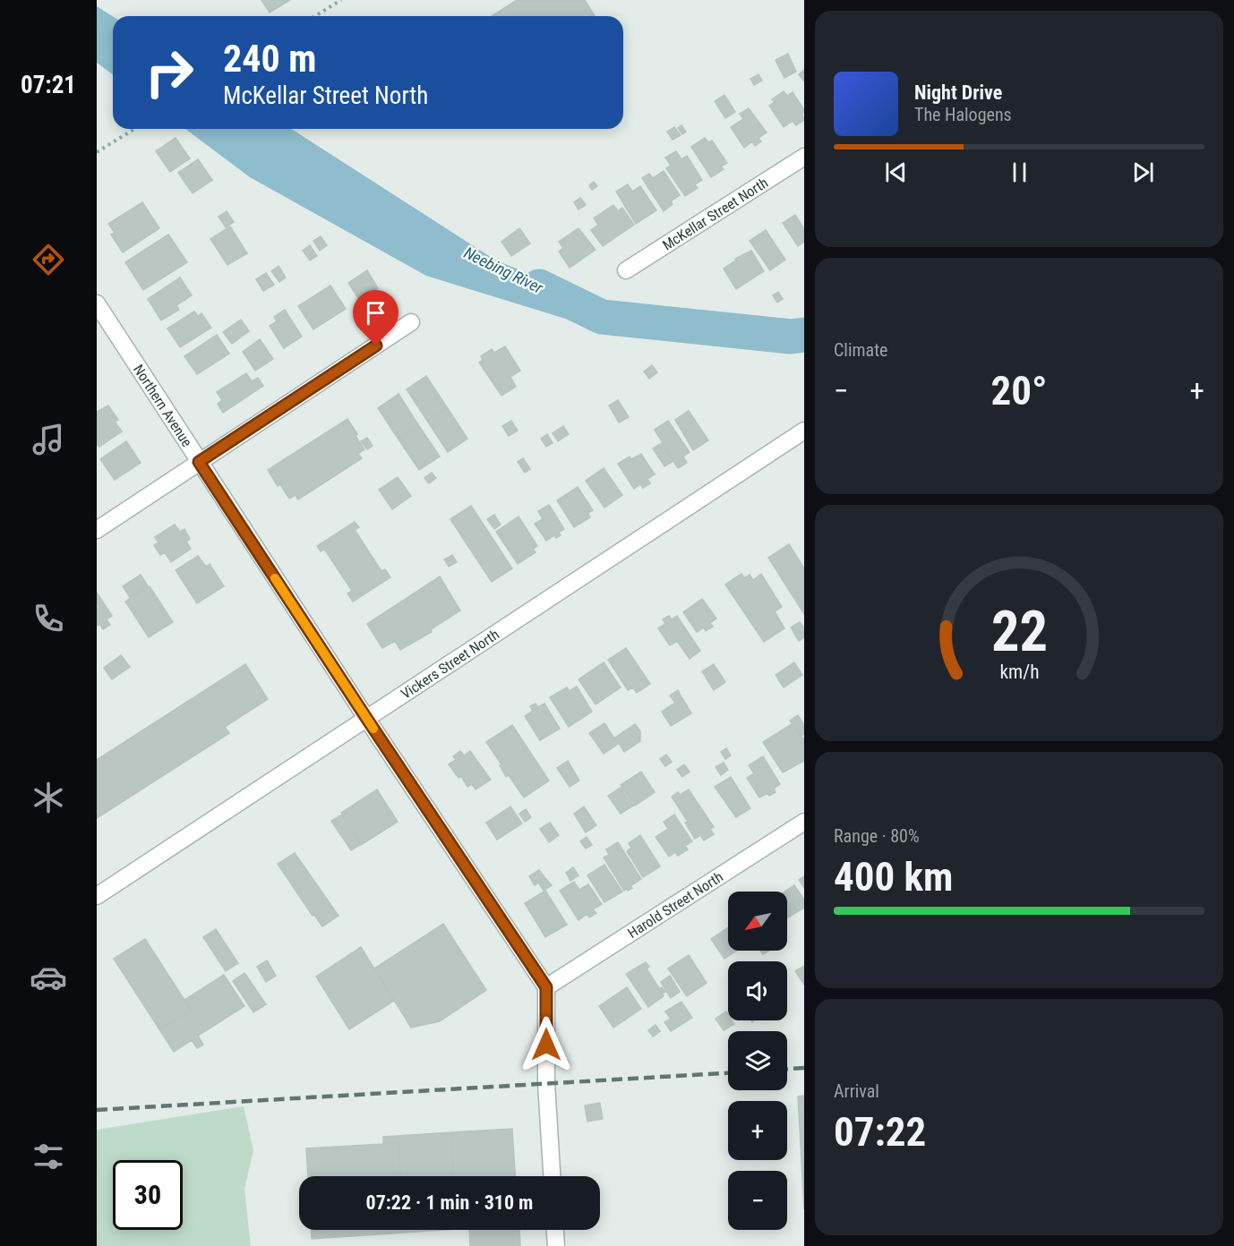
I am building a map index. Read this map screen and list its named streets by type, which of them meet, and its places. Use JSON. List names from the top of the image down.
{
  "streets": {
    "street": [
      "McKellar Street North",
      "Northern Avenue",
      "Vickers Street North",
      "Harold Street North"
    ]
  },
  "crossings": [
    ["Northern Avenue", "Vickers Street North"],
    ["Northern Avenue", "Harold Street North"]
  ],
  "water": ["Neebing River"],
  "north": "bottom left",
  "page": {
    "tabs": "07:21",
    "turn": ["240 m", "McKellar Street North"],
    "song": ["Night Drive", "The Halogens"],
    "tile": [
      "Climate",
      ["Range · 80%", "400 km"],
      ["Arrival", "07:22"]
    ],
    "heat": ["−", "20°", "+"],
    "map_buttons": ["+", "−"],
    "limit": "30",
    "trip": "07:22 · 1 min · 310 m",
    "gauge": ["22", "km/h"]
  }
}
